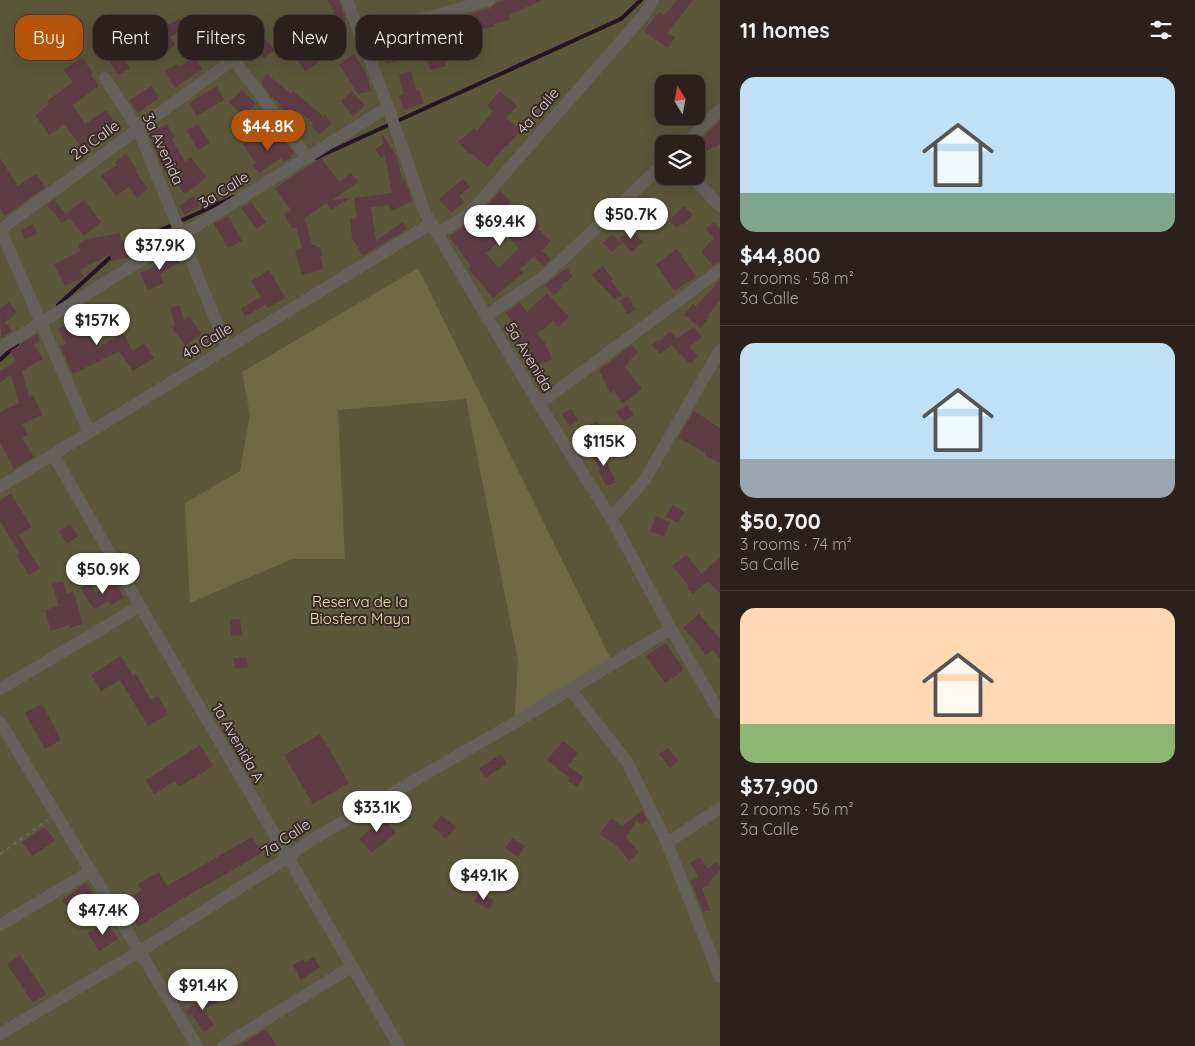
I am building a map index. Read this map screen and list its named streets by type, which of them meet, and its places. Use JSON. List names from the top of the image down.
{
  "streets": {
    "street": [
      "4a Calle",
      "2a Calle",
      "3a Avenida",
      "3a Calle",
      "5a Avenida",
      "1a Avenida A",
      "7a Calle"
    ]
  },
  "crossings": [
    ["4a Calle", "3a Avenida"],
    ["4a Calle", "5a Avenida"],
    ["4a Calle", "1a Avenida A"],
    ["2a Calle", "3a Avenida"],
    ["3a Avenida", "3a Calle"],
    ["3a Calle", "5a Avenida"],
    ["5a Avenida", "7a Calle"],
    ["1a Avenida A", "7a Calle"]
  ],
  "parks": ["Reserva de la Biosfera Maya"],
  "north": "top",
  "page": {
    "heading": "11 homes",
    "chip": [
      "Buy",
      "Rent",
      "Filters",
      "New",
      "Apartment"
    ],
    "list": [
      {
        "name": "$44,800",
        "note": "2 rooms · 58 m² · 3a Calle"
      },
      {
        "name": "$50,700",
        "note": "3 rooms · 74 m² · 5a Calle"
      },
      {
        "name": "$37,900",
        "note": "2 rooms · 56 m² · 3a Calle"
      }
    ],
    "price": [
      "$44.8K",
      "$50.7K",
      "$69.4K",
      "$37.9K",
      "$157K",
      "$115K",
      "$50.9K",
      "$33.1K",
      "$49.1K",
      "$47.4K",
      "$91.4K"
    ]
  }
}
